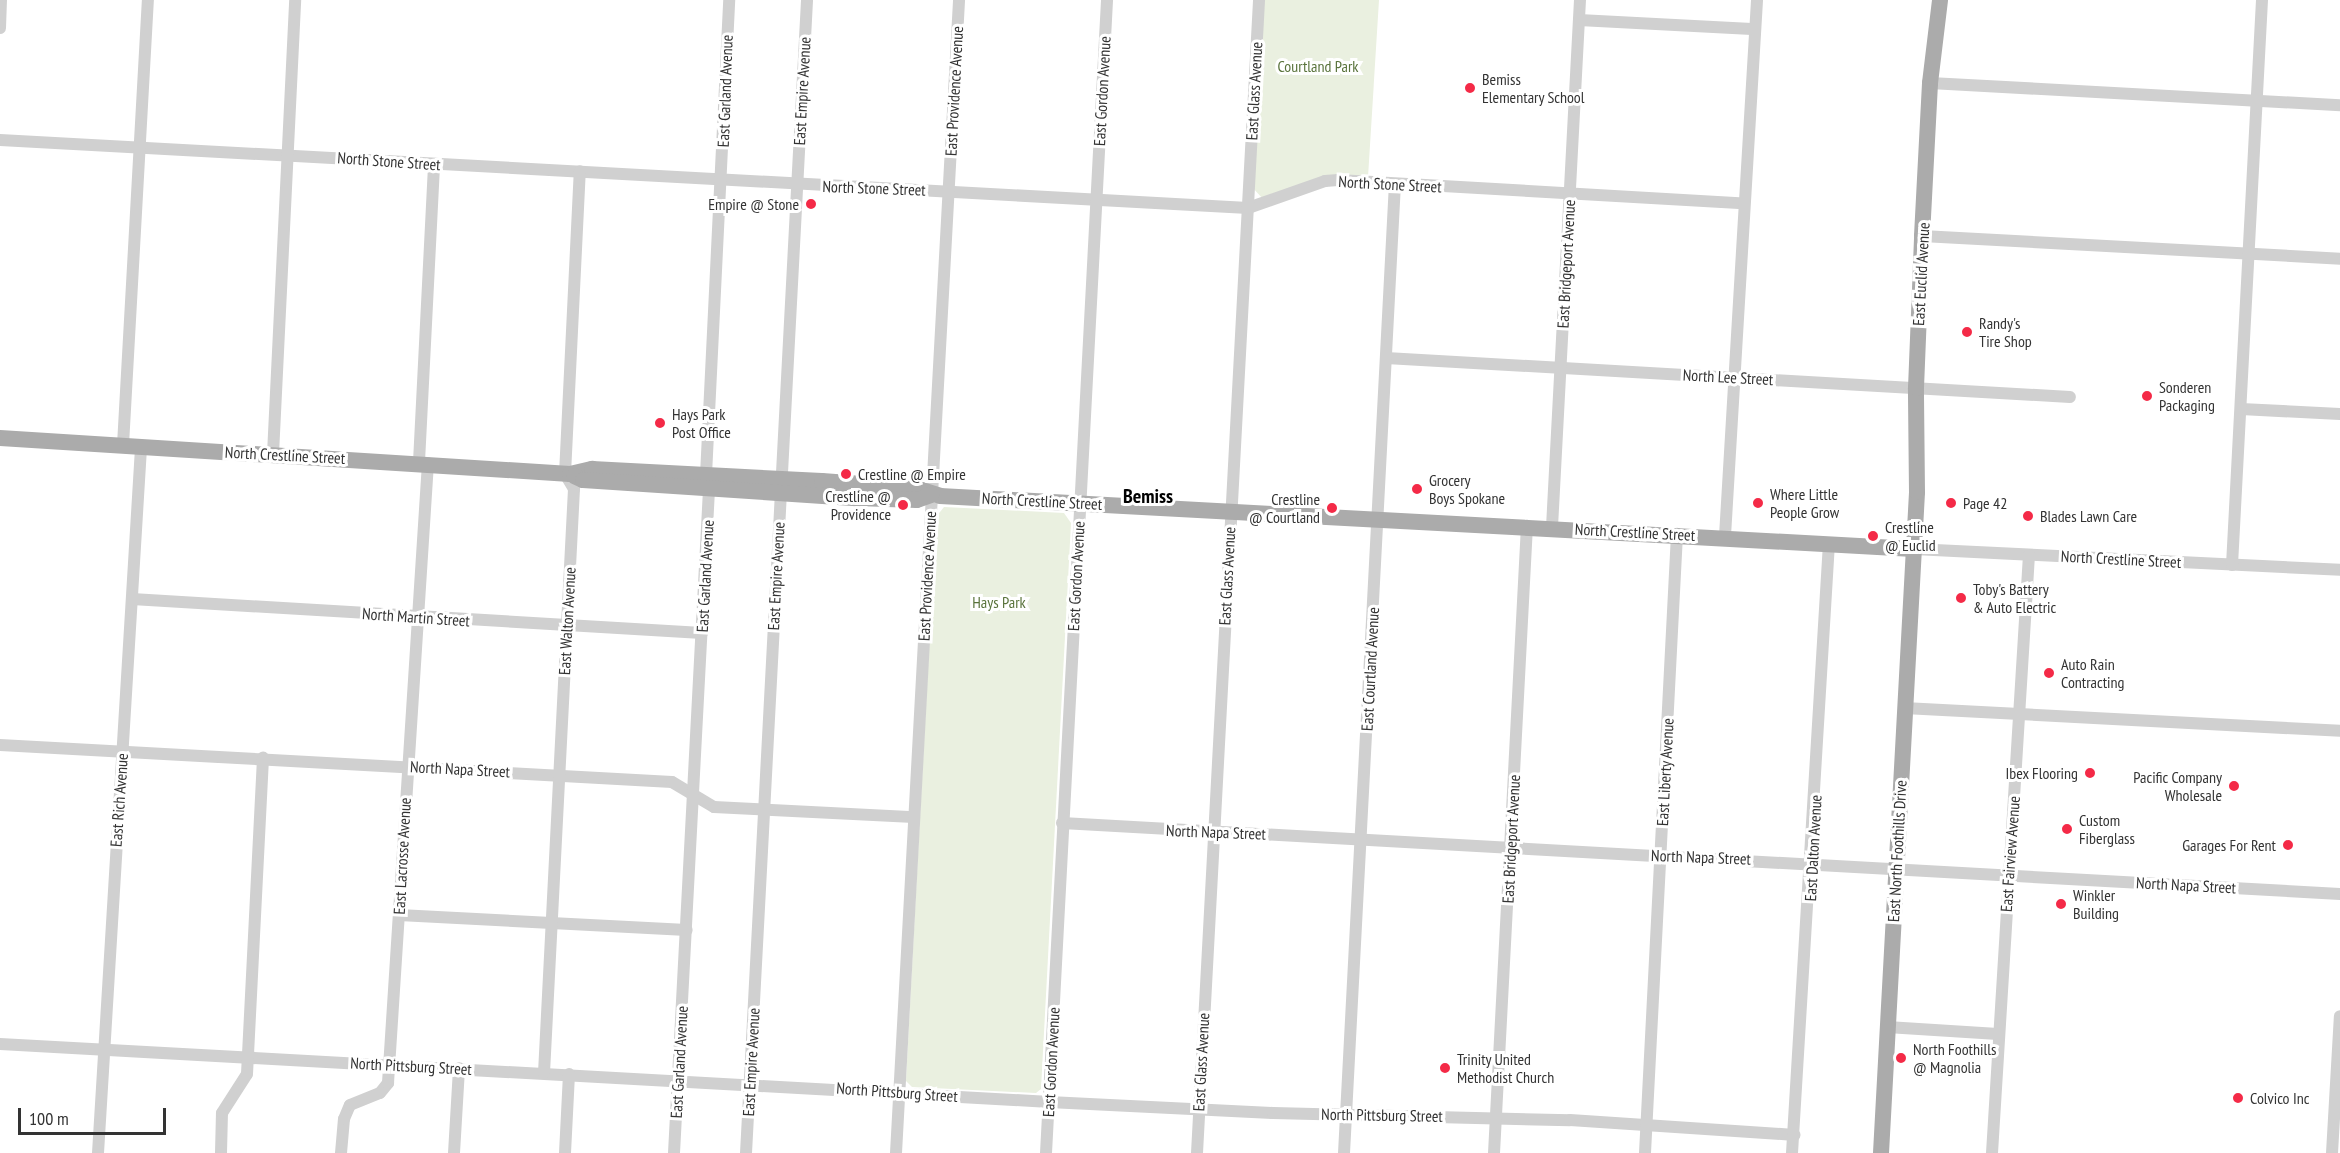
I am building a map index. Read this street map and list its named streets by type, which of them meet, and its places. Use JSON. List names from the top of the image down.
{
  "streets": {
    "main road": ["East Euclid Avenue", "North Crestline Street", "East North Foothills Drive"],
    "street": [
      "East Garland Avenue",
      "East Empire Avenue",
      "East Providence Avenue",
      "East Gordon Avenue",
      "East Glass Avenue",
      "North Stone Street",
      "East Bridgeport Avenue",
      "North Lee Street",
      "North Martin Street",
      "East Walton Avenue",
      "East Courtland Avenue",
      "North Napa Street",
      "East Liberty Avenue",
      "East Rich Avenue",
      "East Dalton Avenue",
      "East Fairview Avenue",
      "East Lacrosse Avenue",
      "North Pittsburg Street"
    ]
  },
  "crossings": [
    ["East Garland Avenue", "North Stone Street"],
    ["East Garland Avenue", "North Crestline Street"],
    ["East Garland Avenue", "North Martin Street"],
    ["East Garland Avenue", "North Napa Street"],
    ["East Garland Avenue", "North Pittsburg Street"],
    ["East Empire Avenue", "North Stone Street"],
    ["East Empire Avenue", "North Crestline Street"],
    ["East Empire Avenue", "North Napa Street"],
    ["East Empire Avenue", "North Pittsburg Street"],
    ["East Providence Avenue", "North Stone Street"],
    ["East Providence Avenue", "North Crestline Street"],
    ["East Providence Avenue", "North Napa Street"],
    ["East Providence Avenue", "North Pittsburg Street"],
    ["East Gordon Avenue", "North Stone Street"],
    ["East Gordon Avenue", "North Crestline Street"],
    ["East Gordon Avenue", "North Napa Street"],
    ["East Gordon Avenue", "North Pittsburg Street"],
    ["East Glass Avenue", "North Stone Street"],
    ["East Glass Avenue", "North Crestline Street"],
    ["East Glass Avenue", "North Napa Street"],
    ["East Glass Avenue", "North Pittsburg Street"],
    ["North Stone Street", "East Bridgeport Avenue"],
    ["North Stone Street", "East Walton Avenue"],
    ["North Stone Street", "East Courtland Avenue"],
    ["North Stone Street", "East Lacrosse Avenue"],
    ["East Bridgeport Avenue", "North Lee Street"],
    ["East Bridgeport Avenue", "North Crestline Street"],
    ["East Bridgeport Avenue", "North Napa Street"],
    ["East Bridgeport Avenue", "North Pittsburg Street"],
    ["East Euclid Avenue", "North Lee Street"],
    ["East Euclid Avenue", "North Crestline Street"],
    ["East Euclid Avenue", "East North Foothills Drive"],
    ["North Lee Street", "East Courtland Avenue"],
    ["North Crestline Street", "East Walton Avenue"],
    ["North Crestline Street", "East Courtland Avenue"],
    ["North Crestline Street", "East Liberty Avenue"],
    ["North Crestline Street", "East Rich Avenue"],
    ["North Crestline Street", "East Dalton Avenue"],
    ["North Crestline Street", "East North Foothills Drive"],
    ["North Crestline Street", "East Fairview Avenue"],
    ["North Crestline Street", "East Lacrosse Avenue"],
    ["North Martin Street", "East Walton Avenue"],
    ["North Martin Street", "East Rich Avenue"],
    ["North Martin Street", "East Lacrosse Avenue"],
    ["East Walton Avenue", "North Napa Street"],
    ["East Walton Avenue", "North Pittsburg Street"],
    ["East Courtland Avenue", "North Napa Street"],
    ["East Courtland Avenue", "North Pittsburg Street"],
    ["North Napa Street", "East Liberty Avenue"],
    ["North Napa Street", "East Rich Avenue"],
    ["North Napa Street", "East Dalton Avenue"],
    ["North Napa Street", "East North Foothills Drive"],
    ["North Napa Street", "East Fairview Avenue"],
    ["North Napa Street", "East Lacrosse Avenue"],
    ["East Liberty Avenue", "North Pittsburg Street"],
    ["East Rich Avenue", "North Pittsburg Street"],
    ["East Dalton Avenue", "North Pittsburg Street"],
    ["East Lacrosse Avenue", "North Pittsburg Street"]
  ],
  "districts": ["Bemiss"],
  "parks": ["Courtland Park", "Hays Park"],
  "places": [
    "Bemiss Elementary School",
    "Empire @ Stone",
    "Randy's Tire Shop",
    "Sonderen Packaging",
    "Hays Park Post Office",
    "Crestline @ Empire",
    "Grocery Boys Spokane",
    "Where Little People Grow",
    "Page 42",
    "Crestline @ Providence",
    "Crestline @ Courtland",
    "Blades Lawn Care",
    "Crestline @ Euclid",
    "Toby's Battery & Auto Electric",
    "Auto Rain Contracting",
    "Ibex Flooring",
    "Pacific Company Wholesale",
    "Custom Fiberglass",
    "Garages For Rent",
    "Winkler Building",
    "North Foothills @ Magnolia",
    "Trinity United Methodist Church",
    "Colvico Inc"
  ],
  "scale_bar": "100 m"
}
